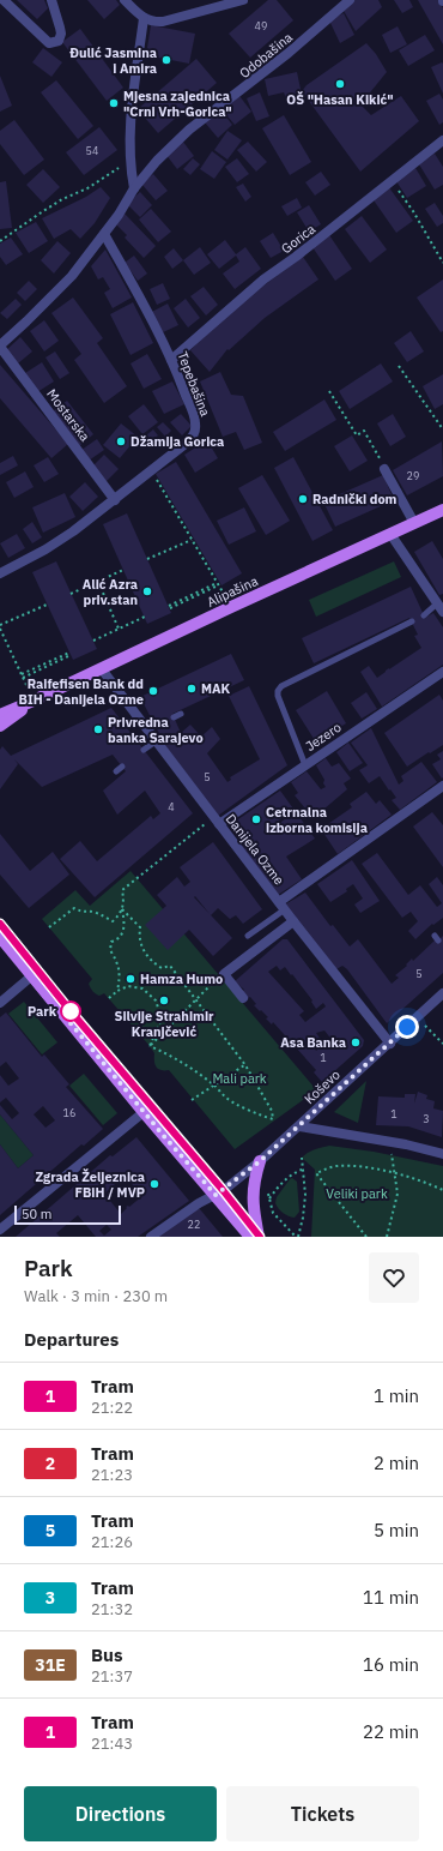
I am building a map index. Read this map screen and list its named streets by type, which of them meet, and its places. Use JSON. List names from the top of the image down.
{
  "streets": {
    "main road": ["Alipašina"],
    "street": [
      "Odobašina",
      "Gorica",
      "Tepebašina",
      "Mostarska",
      "Jezero",
      "Danijela Ozme",
      "Koševo"
    ]
  },
  "crossings": [
    ["Odobašina", "Tepebašina"],
    ["Odobašina", "Mostarska"],
    ["Gorica", "Tepebašina"],
    ["Tepebašina", "Mostarska"],
    ["Alipašina", "Danijela Ozme"],
    ["Jezero", "Danijela Ozme"],
    ["Danijela Ozme", "Koševo"]
  ],
  "parks": ["Mali park", "Veliki park"],
  "places": [
    "Đulić Jasmina i Amira",
    "OŠ \"Hasan Kikić\"",
    "Mjesna zajednica \"Crni Vrh-Gorica\"",
    "Džamija Gorica",
    "Radnički dom",
    "Alić Azra priv.stan",
    "MAK",
    "Raifefisen Bank dd BIH - Danijela Ozme",
    "Privredna banka Sarajevo",
    "Cetrnalna izborna komisija",
    "Hamza Humo",
    "Silvije Strahimir Kranjčević",
    "Park",
    "Asa Banka",
    "Zgrada Željeznica FBiH / MVP"
  ],
  "lines": ["tram line 1"],
  "house_numbers": [
    "49",
    "54",
    "29",
    "5",
    "4",
    "5",
    "1",
    "16",
    "1",
    "3",
    "22"
  ],
  "scale_bar": "50 m",
  "page": {
    "scale": "50 m",
    "heading": [
      ["Park", "Walk · 3 min · 230 m"],
      "Departures"
    ],
    "list": [
      {
        "mark": "1",
        "name": "Tram",
        "note": "21:22",
        "value": "1 min"
      },
      {
        "mark": "2",
        "name": "Tram",
        "note": "21:23",
        "value": "2 min"
      },
      {
        "mark": "5",
        "name": "Tram",
        "note": "21:26",
        "value": "5 min"
      },
      {
        "mark": "3",
        "name": "Tram",
        "note": "21:32",
        "value": "11 min"
      },
      {
        "mark": "31E",
        "name": "Bus",
        "note": "21:37",
        "value": "16 min"
      },
      {
        "mark": "1",
        "name": "Tram",
        "note": "21:43",
        "value": "22 min"
      }
    ],
    "buttons": ["Directions", "Tickets"]
  }
}
